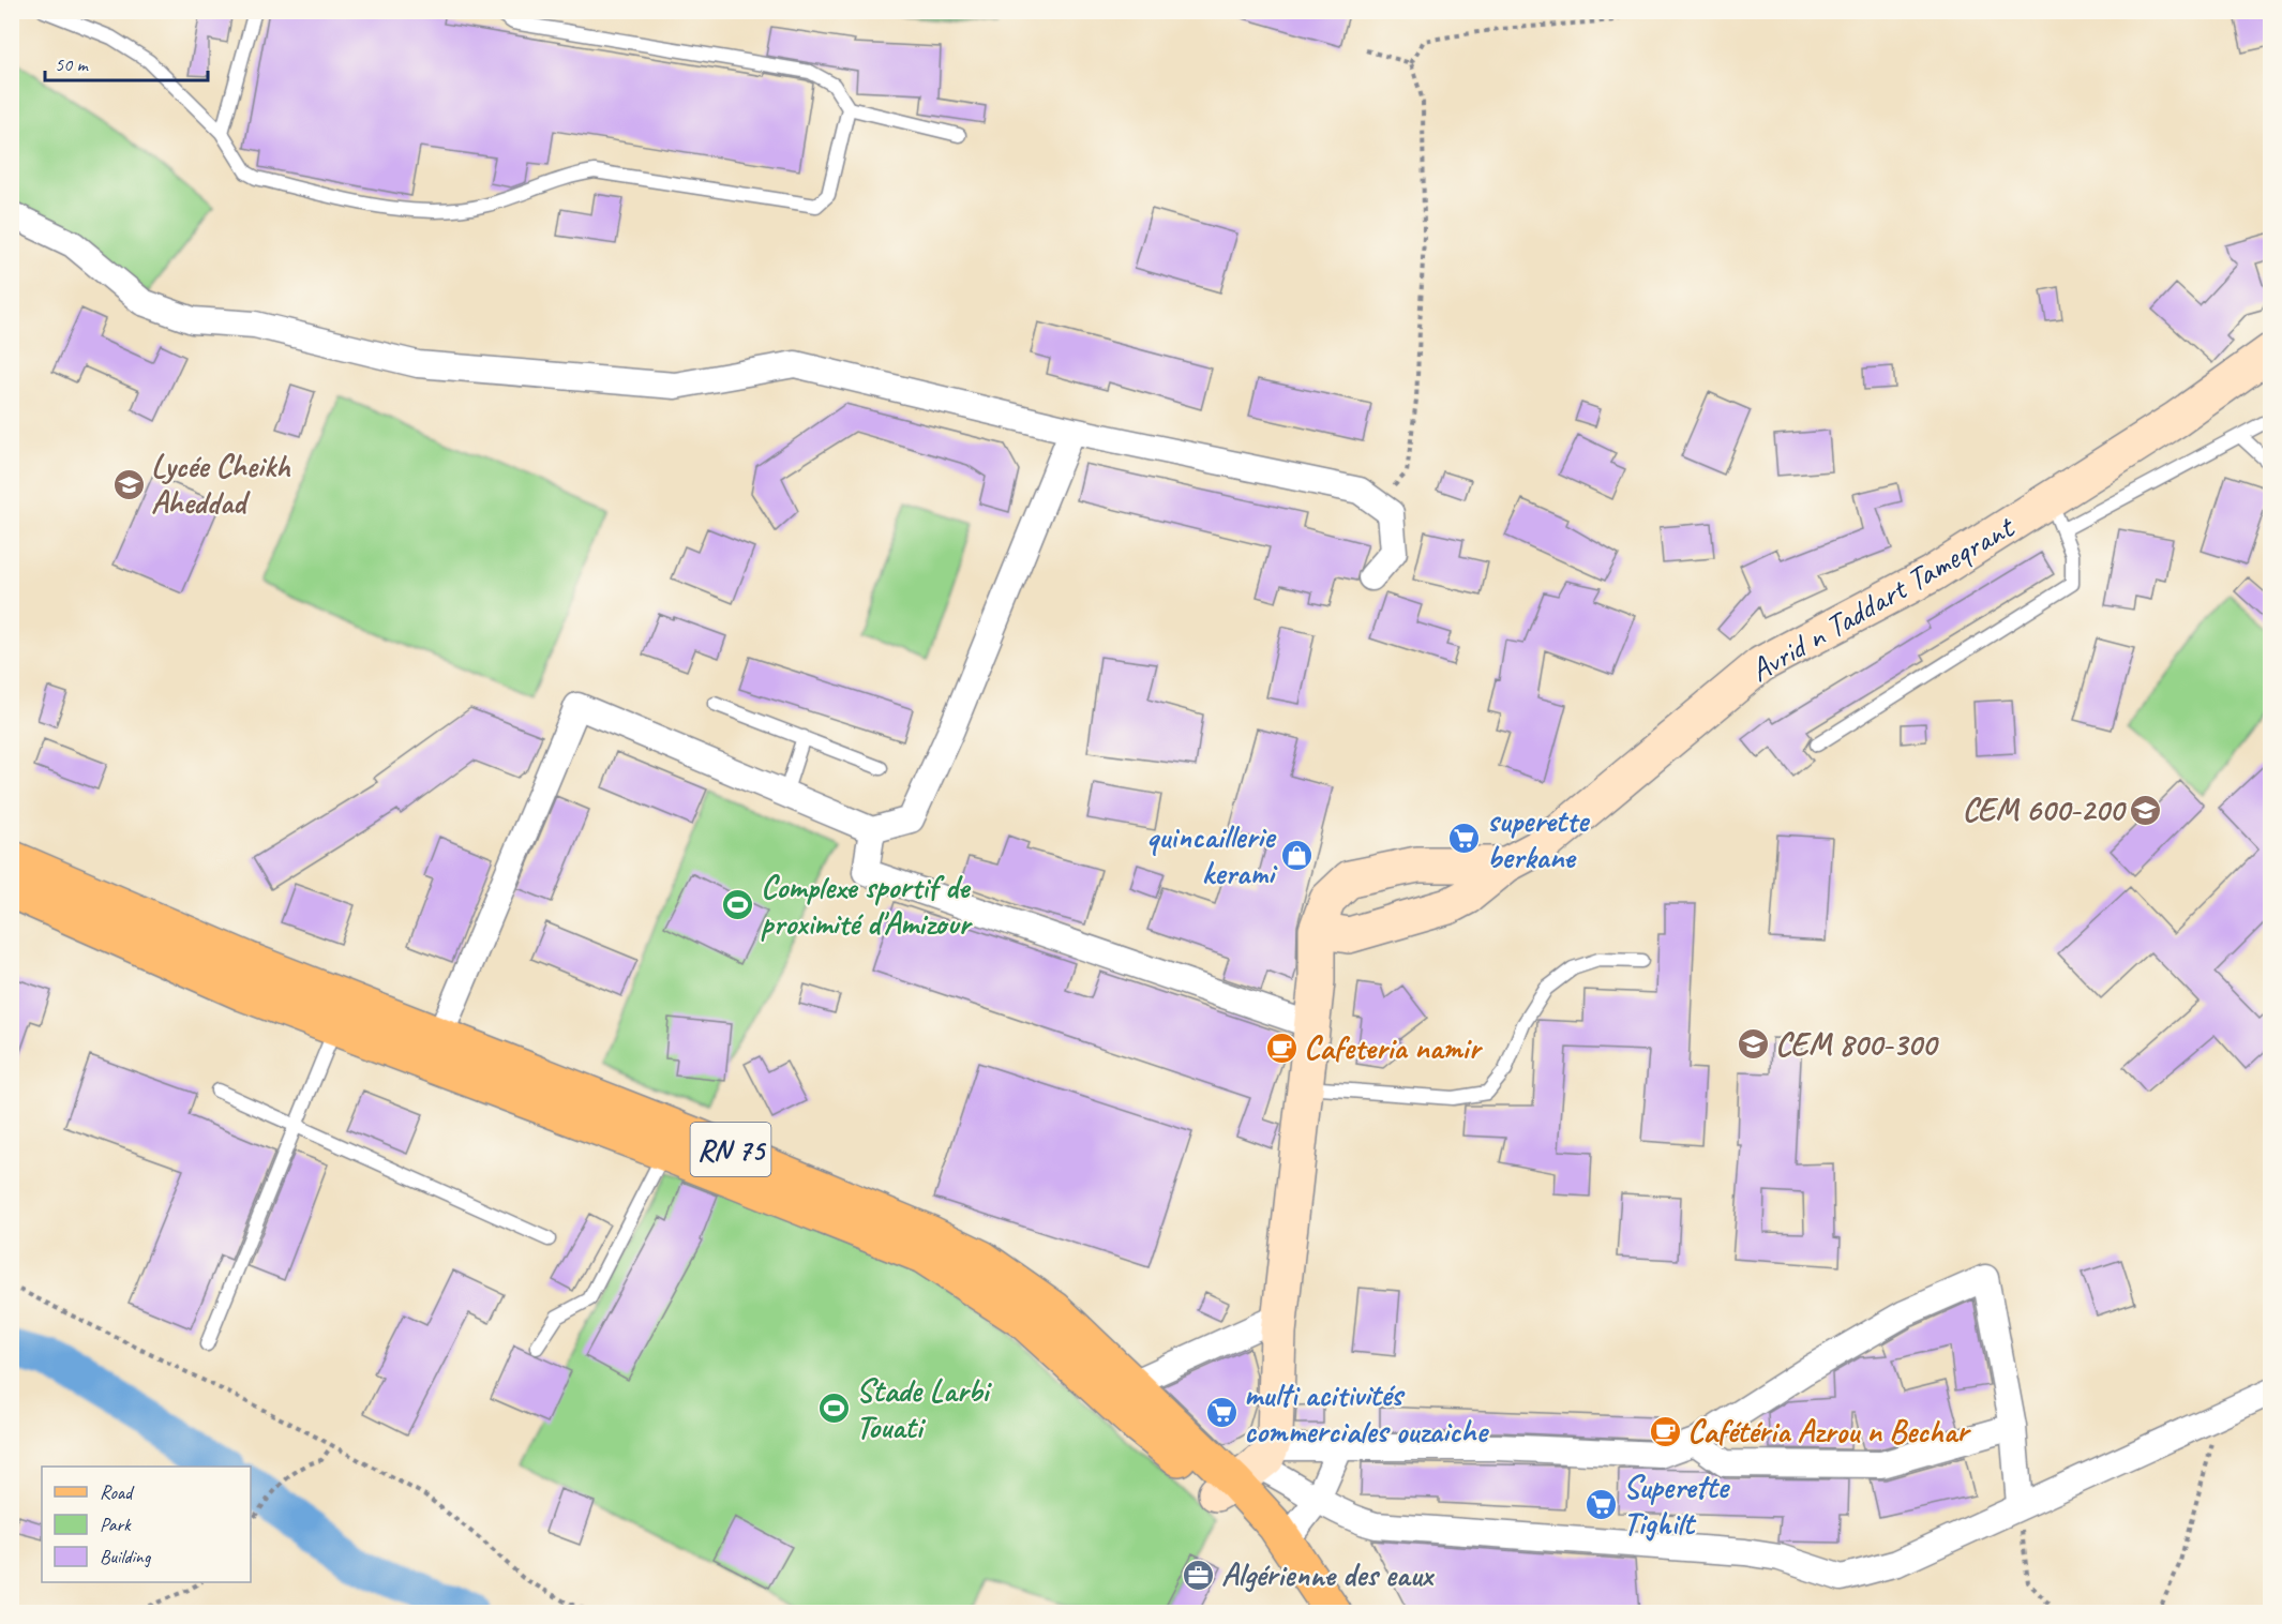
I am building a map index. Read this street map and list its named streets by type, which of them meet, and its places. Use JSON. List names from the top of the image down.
{
  "streets": {
    "main road": ["Avrid n Taddart Tameqrant", "RN 75"]
  },
  "places": {
    "school or university": ["Lycée Cheikh Aheddad", "CEM 600-200", "CEM 800-300"],
    "supermarket": ["superette berkane", "multi acitivités commerciales ouzaiche", "Superette Tighilt"],
    "shop": ["quincaillerie kerami"],
    "sports": ["Complexe sportif de proximité d'Amizour", "Stade Larbi Touati"],
    "cafe": ["Cafeteria namir", "Cafétéria Azrou n Bechar"],
    "office": ["Algérienne des eaux"]
  },
  "legend": ["Road", "Park", "Building"],
  "scale_bar": "50 m"
}
